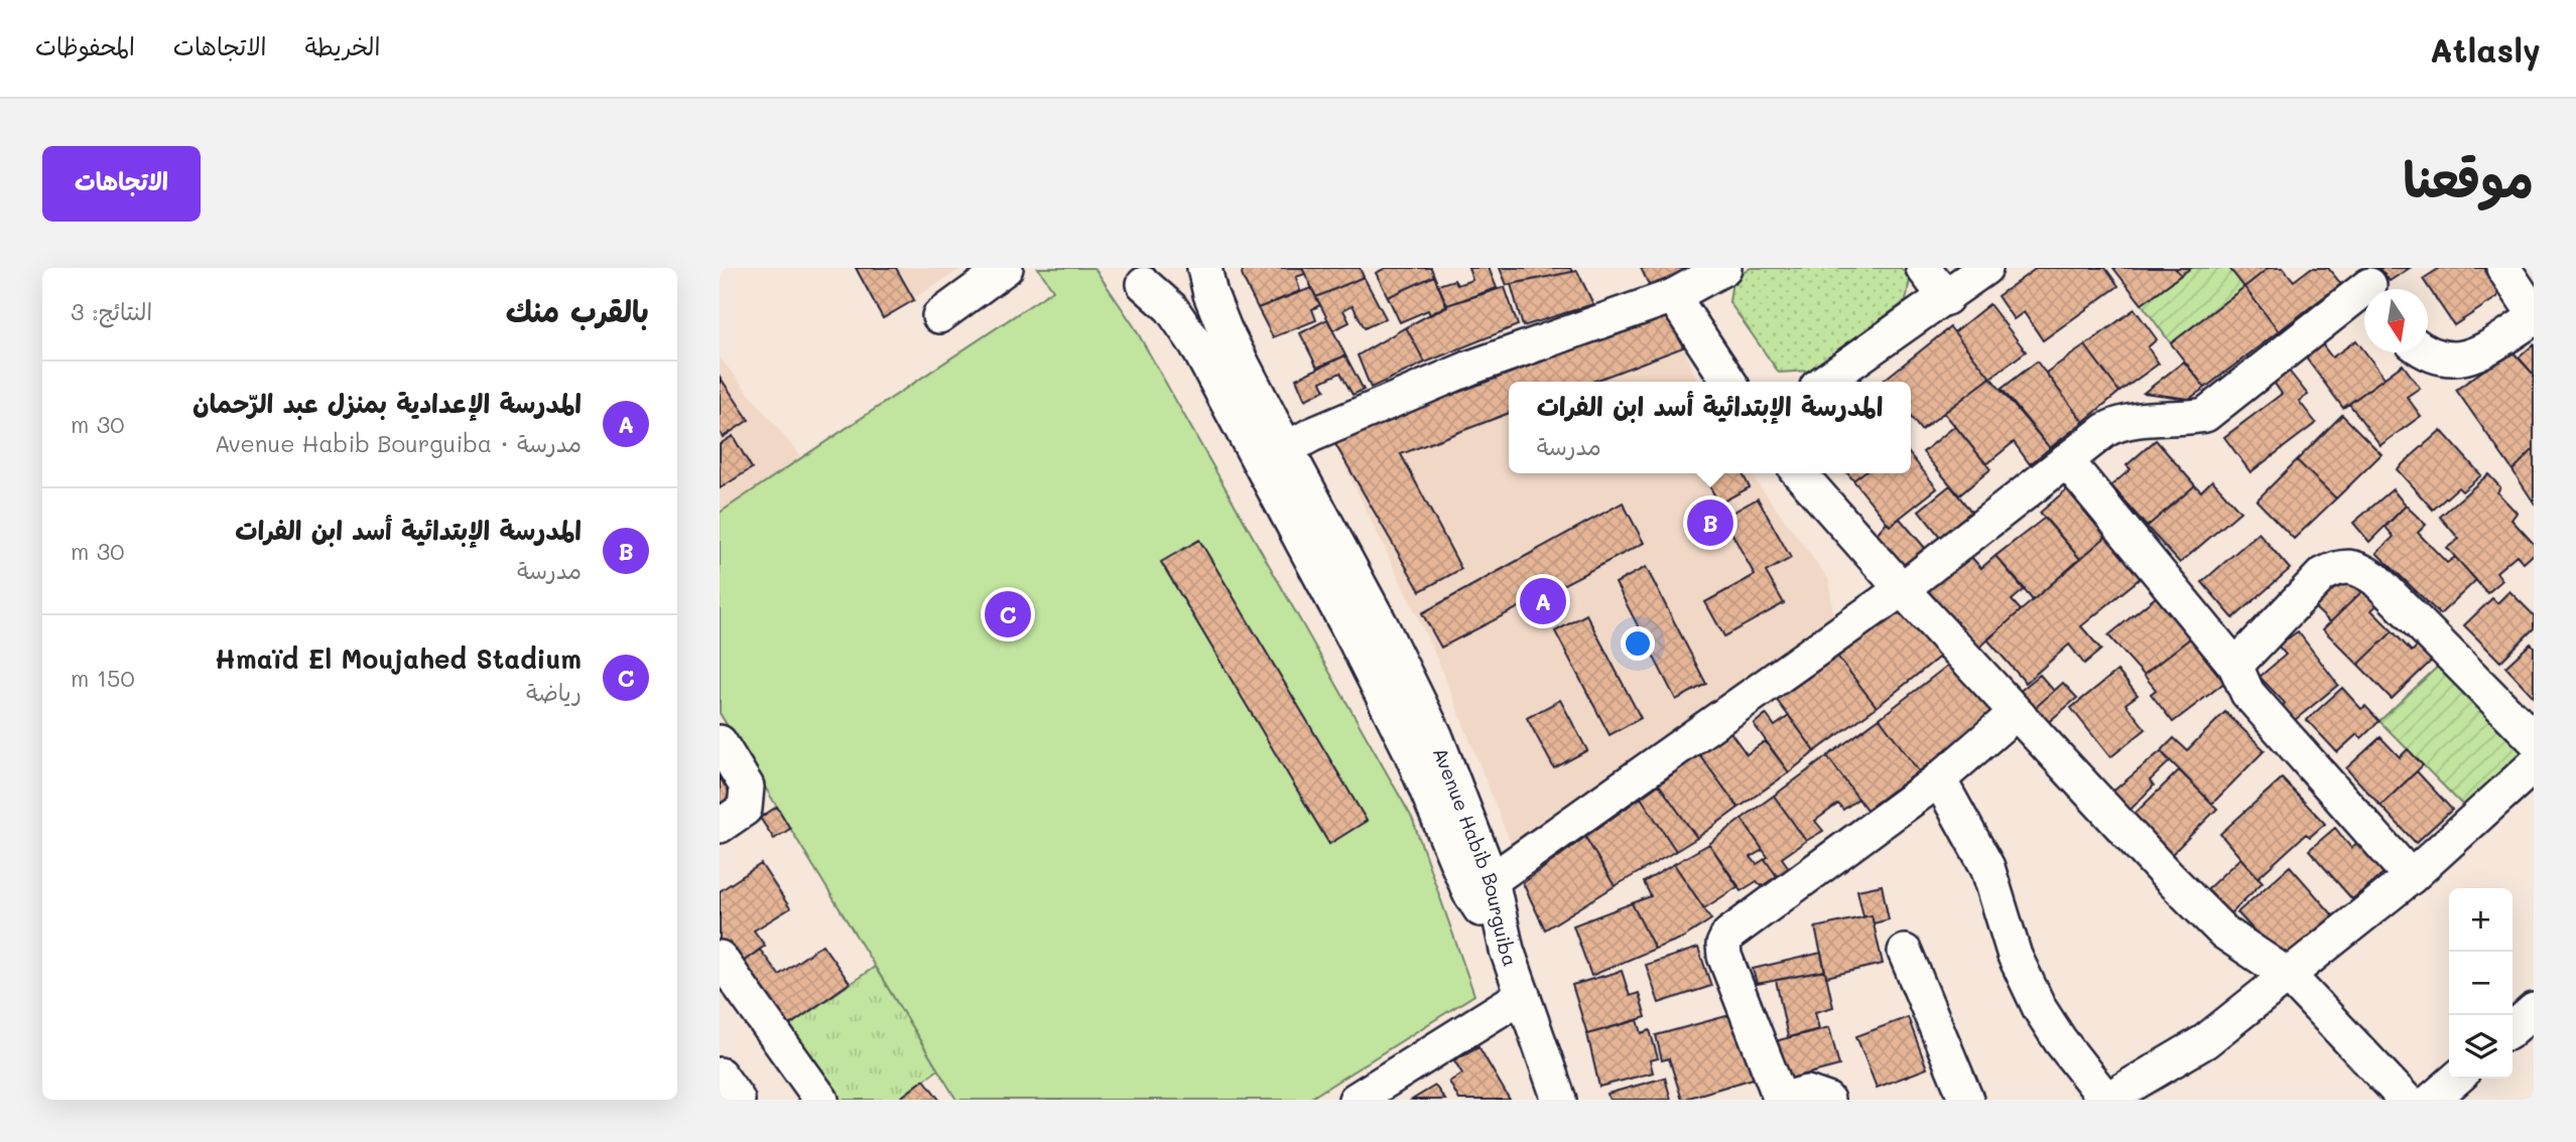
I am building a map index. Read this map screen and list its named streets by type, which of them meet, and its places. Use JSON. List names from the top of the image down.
{
  "streets": {
    "street": ["Avenue Habib Bourguiba"]
  },
  "north": "bottom",
  "page": {
    "header": "Atlasly",
    "nav": ["الخريطة", "الاتجاهات", "المحفوظات"],
    "title": "موقعنا",
    "buttons": "الاتجاهات",
    "heading": ["بالقرب منك", "النتائج: 3"],
    "list": [
      {
        "mark": "A",
        "name": "المدرسة الإعدادية بمنزل عبد الرّحمان",
        "note": "مدرسة · Avenue Habib Bourguiba",
        "value": "30 m"
      },
      {
        "mark": "B",
        "name": "المدرسة الإبتدائية أسد ابن الفرات",
        "note": "مدرسة",
        "value": "30 m"
      },
      {
        "mark": "C",
        "name": "Hmaïd El Moujahed Stadium",
        "note": "رياضة",
        "value": "150 m"
      }
    ],
    "popup": ["المدرسة الإبتدائية أسد ابن الفرات", "مدرسة"],
    "pins": ["B", "A", "C"],
    "map_buttons": ["+", "−"]
  }
}
